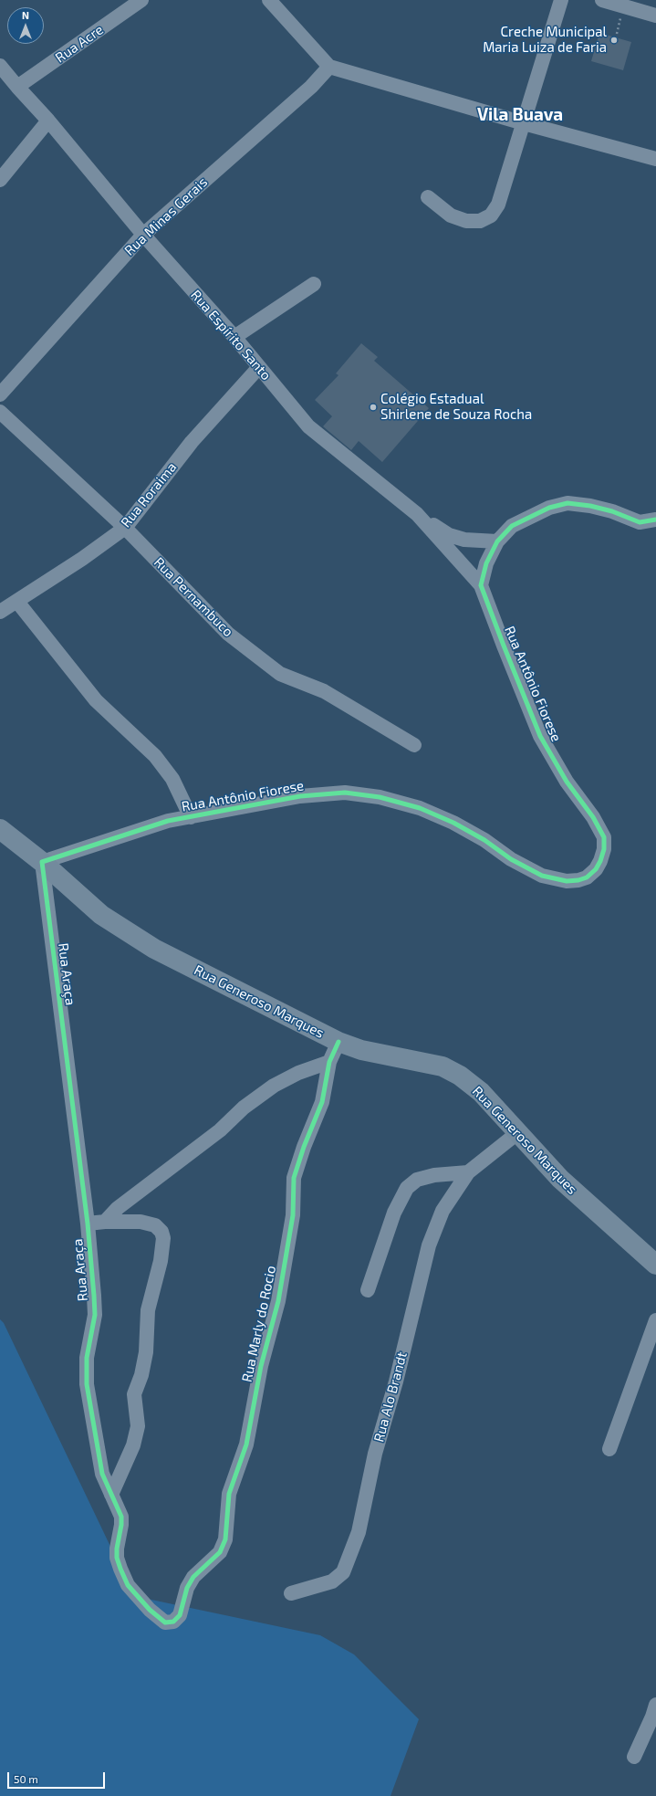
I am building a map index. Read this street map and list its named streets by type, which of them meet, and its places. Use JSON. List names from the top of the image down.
{
  "streets": {
    "street": [
      "Rua Acre",
      "Rua Minas Gerais",
      "Rua Espírito Santo",
      "Rua Roraima",
      "Rua Pernambuco",
      "Rua Antônio Fiorese",
      "Rua Araça",
      "Rua Generoso Marques",
      "Rua Marly do Rocio",
      "Rua Alo Brandt"
    ]
  },
  "crossings": [
    ["Rua Acre", "Rua Espírito Santo"],
    ["Rua Minas Gerais", "Rua Espírito Santo"],
    ["Rua Espírito Santo", "Rua Roraima"],
    ["Rua Espírito Santo", "Rua Antônio Fiorese"],
    ["Rua Roraima", "Rua Pernambuco"],
    ["Rua Antônio Fiorese", "Rua Araça"],
    ["Rua Antônio Fiorese", "Rua Generoso Marques"],
    ["Rua Araça", "Rua Generoso Marques"],
    ["Rua Araça", "Rua Marly do Rocio"],
    ["Rua Generoso Marques", "Rua Marly do Rocio"],
    ["Rua Generoso Marques", "Rua Alo Brandt"]
  ],
  "districts": ["Vila Buava"],
  "places": ["Creche Municipal Maria Luiza de Faria", "Colégio Estadual Shirlene de Souza Rocha"],
  "scale_bar": "50 m",
  "north": "top"
}
